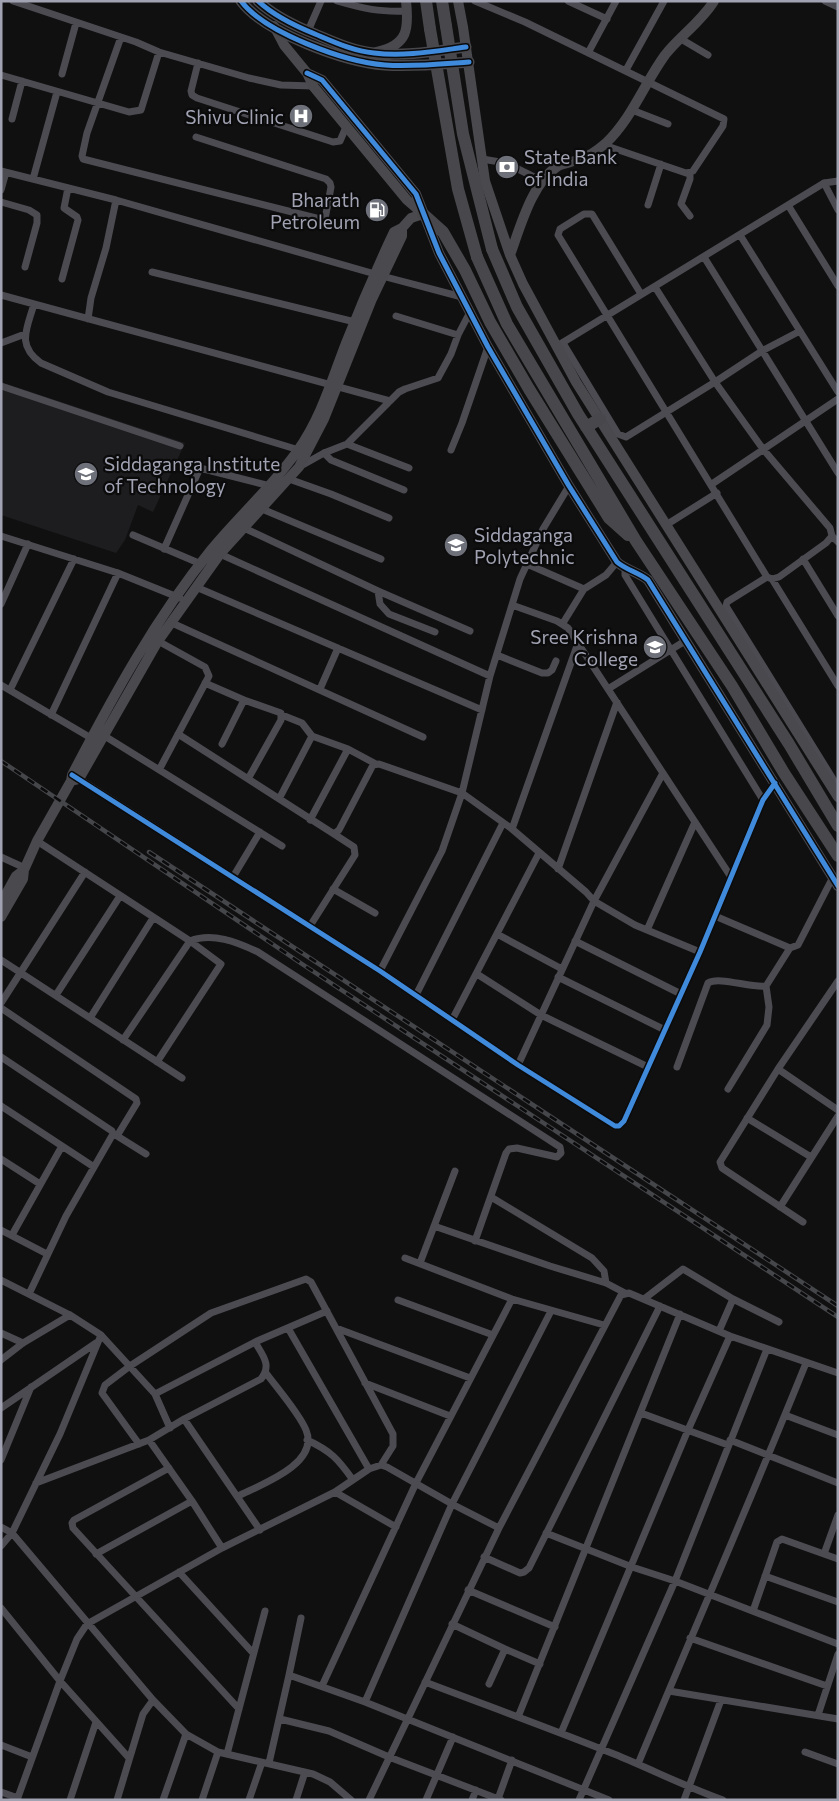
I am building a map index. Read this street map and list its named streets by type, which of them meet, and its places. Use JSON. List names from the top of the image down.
{
  "places": {
    "hospital": ["Shivu Clinic"],
    "bank": ["State Bank of India"],
    "fuel station": ["Bharath Petroleum"],
    "school or university": ["Siddaganga Institute of Technology", "Siddaganga Polytechnic", "Sree Krishna College"]
  }
}
